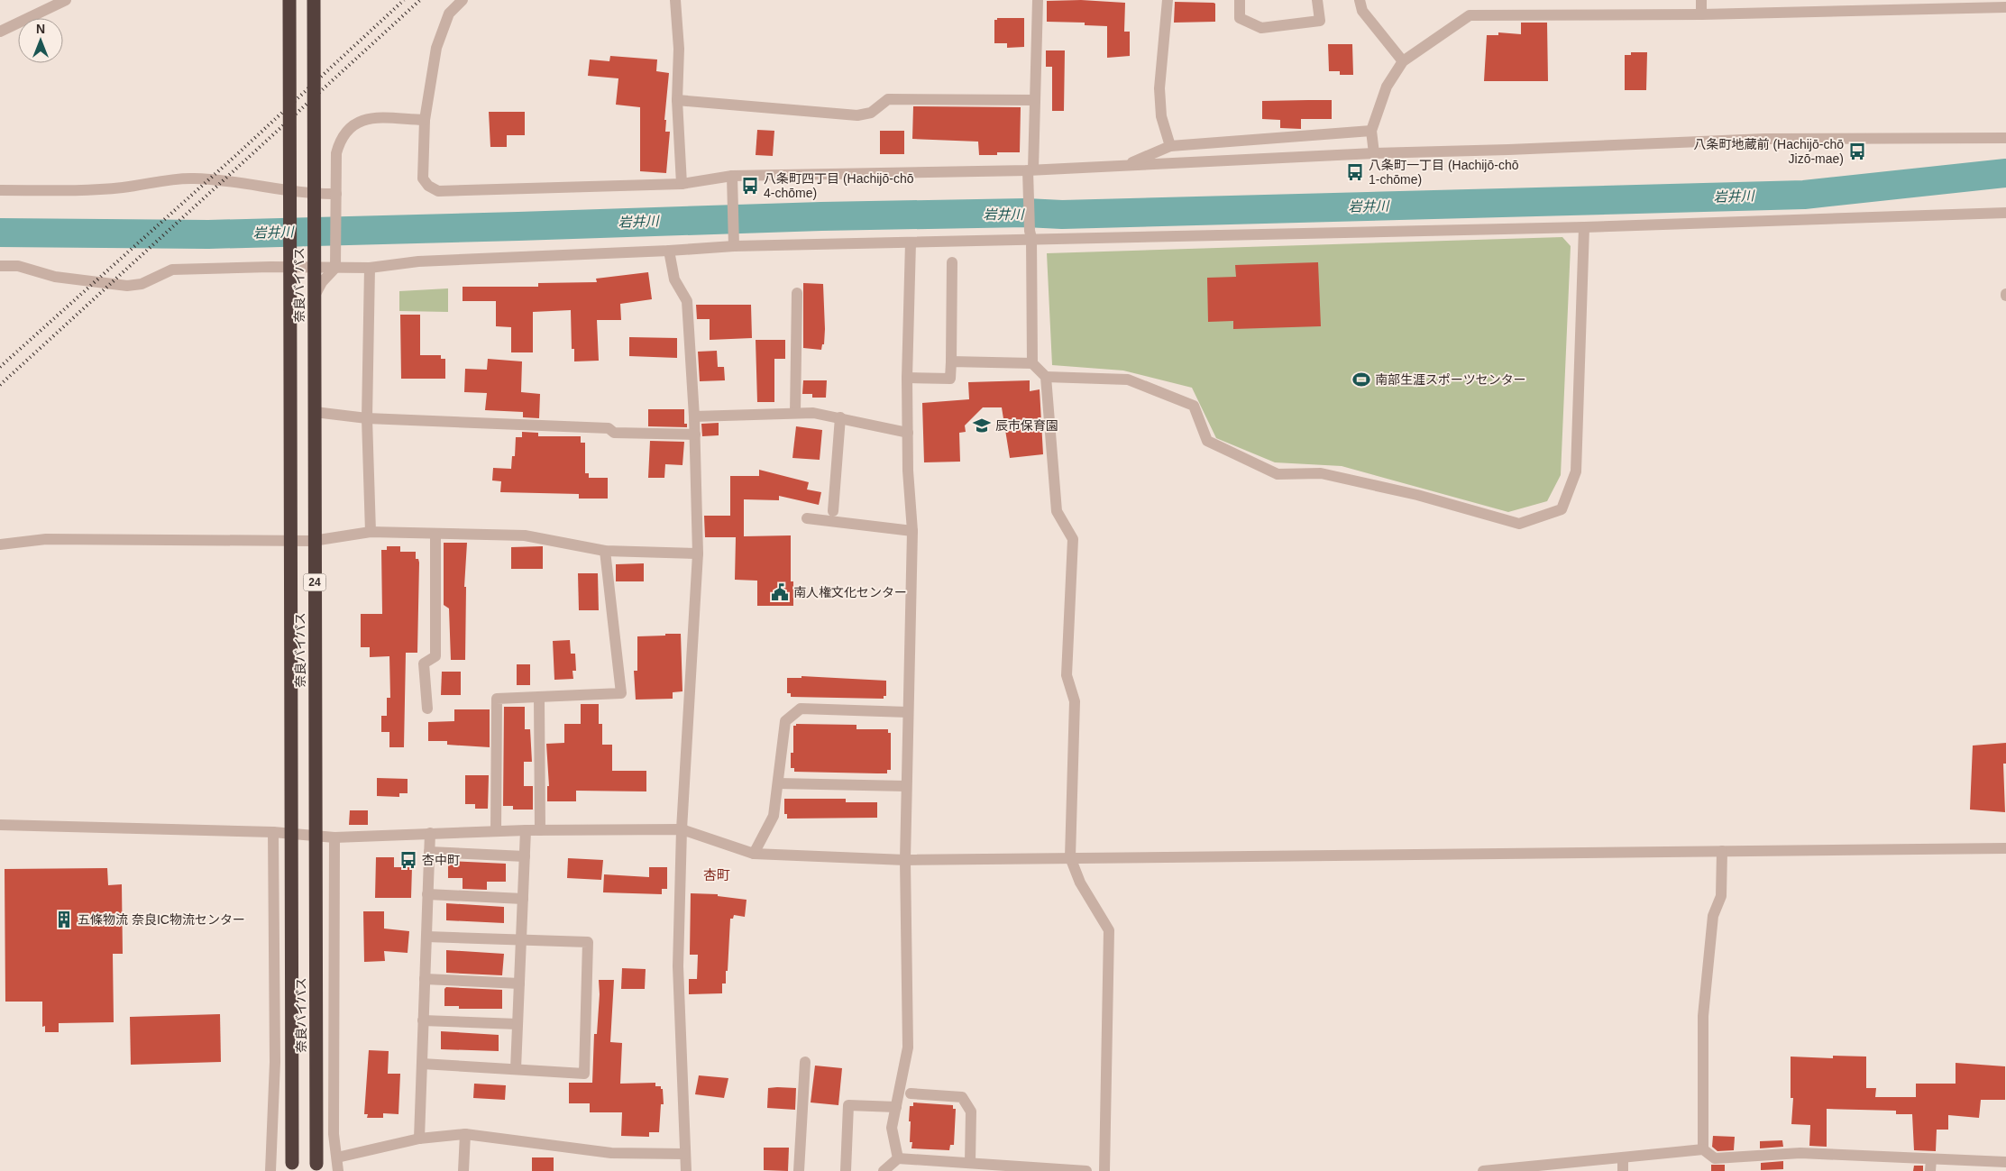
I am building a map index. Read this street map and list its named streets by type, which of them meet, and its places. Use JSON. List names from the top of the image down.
{
  "streets": {
    "highway": ["奈良バイパス", "24"]
  },
  "districts": ["杏町"],
  "water": ["岩井川"],
  "places": {
    "bus stop": [
      "八条町地蔵前 (Hachijō-chō Jizō-mae)",
      "八条町一丁目 (Hachijō-chō 1-chōme)",
      "八条町四丁目 (Hachijō-chō 4-chōme)",
      "杏中町"
    ],
    "sports": ["南部生涯スポーツセンター"],
    "school or university": ["辰市保育園"],
    "public building": ["南人権文化センター"],
    "building": ["五條物流 奈良IC物流センター"]
  },
  "north": "top"
}
